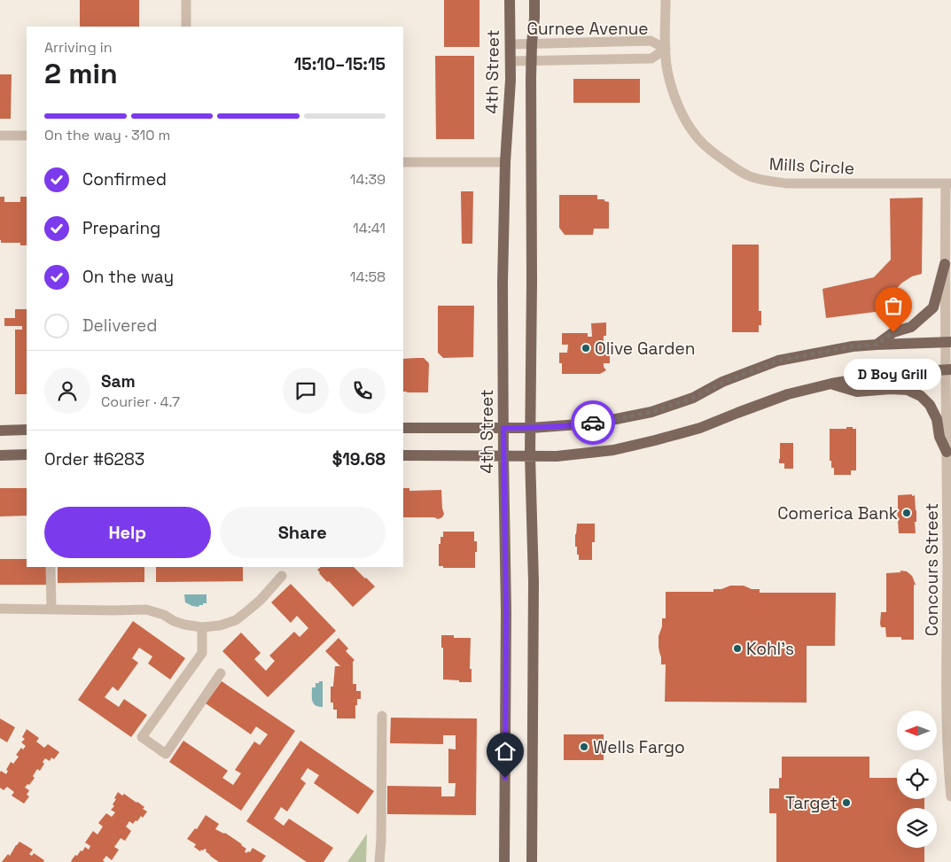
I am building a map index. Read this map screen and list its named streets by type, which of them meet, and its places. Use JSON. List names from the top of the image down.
{
  "streets": {
    "main road": ["4th Street"],
    "street": ["Gurnee Avenue", "Mills Circle", "Concours Street"]
  },
  "crossings": [
    ["Gurnee Avenue", "4th Street"],
    ["Gurnee Avenue", "Mills Circle"],
    ["Mills Circle", "Concours Street"]
  ],
  "places": [
    "D Boy Grill",
    "Olive Garden",
    "Comerica Bank",
    "Kohl's",
    "Wells Fargo",
    "Target"
  ],
  "north": "left",
  "page": {
    "heading": ["2 min", "Arriving in", "15:10–15:15"],
    "panel": [
      "Sam",
      "Courier · 4.7",
      "Order #6283",
      "$19.68"
    ],
    "bar": "On the way · 310 m",
    "list": [
      ["Confirmed", "14:39"],
      ["Preparing", "14:41"],
      ["On the way", "14:58"],
      "Delivered"
    ],
    "bubble": "D Boy Grill",
    "buttons": ["Help", "Share"]
  }
}
